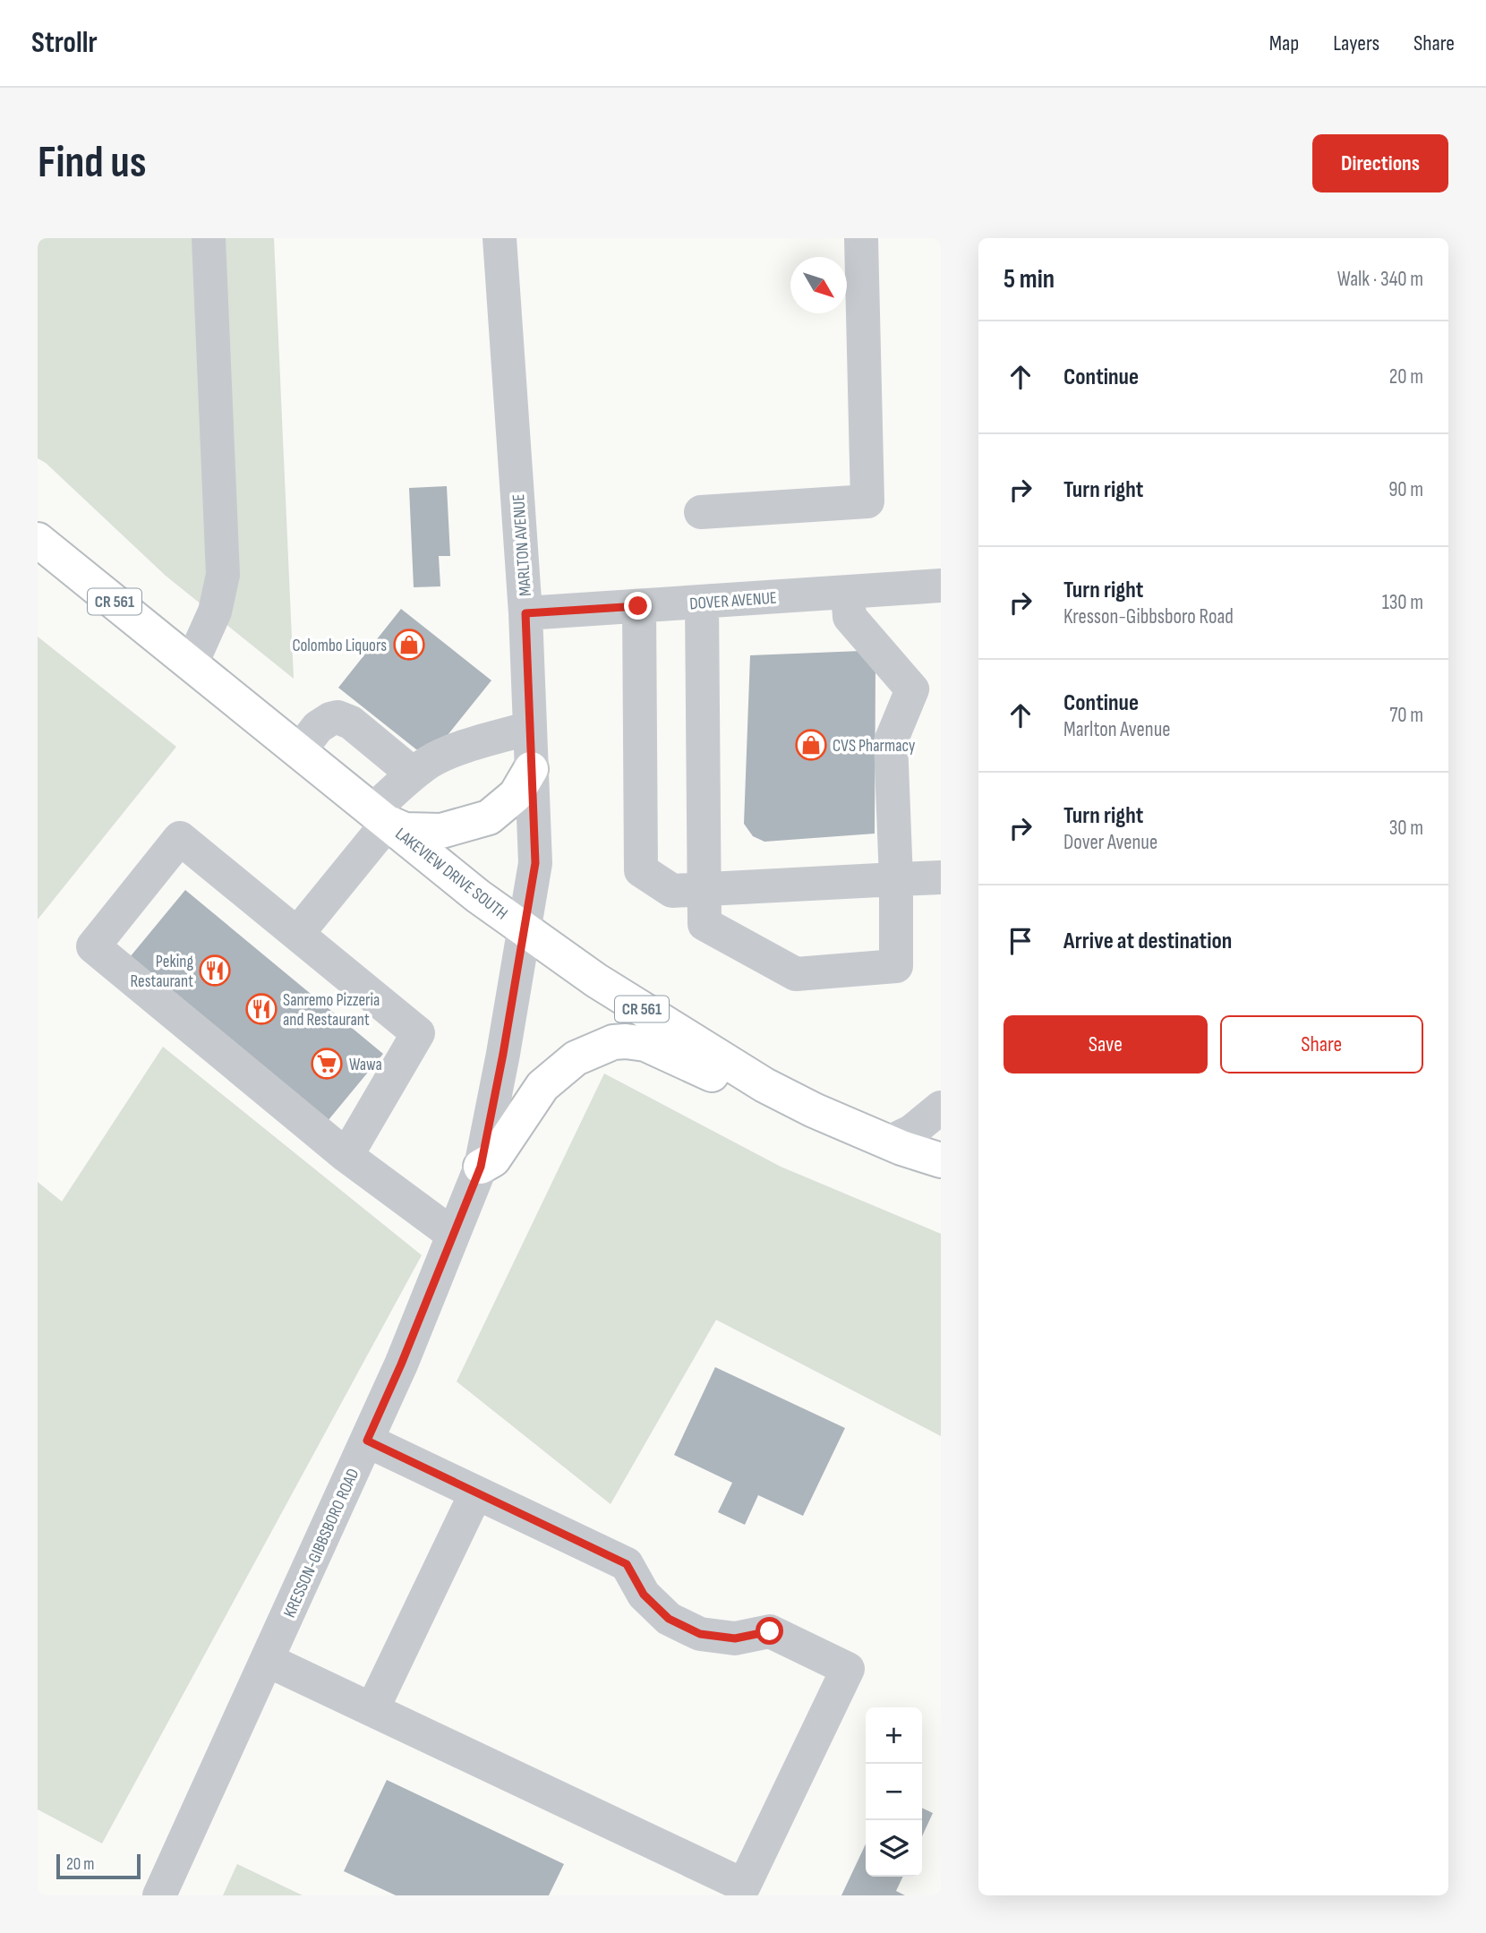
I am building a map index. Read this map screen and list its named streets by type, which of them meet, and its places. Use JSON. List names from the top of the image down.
{
  "streets": {
    "main road": ["CR 561", "LAKEVIEW DRIVE SOUTH"],
    "street": ["MARLTON AVENUE", "DOVER AVENUE", "KRESSON-GIBBSBORO ROAD"]
  },
  "crossings": [
    ["MARLTON AVENUE", "DOVER AVENUE"],
    ["MARLTON AVENUE", "LAKEVIEW DRIVE SOUTH"],
    ["MARLTON AVENUE", "KRESSON-GIBBSBORO ROAD"],
    ["LAKEVIEW DRIVE SOUTH", "KRESSON-GIBBSBORO ROAD"]
  ],
  "places": {
    "shop": ["Colombo Liquors", "CVS Pharmacy"],
    "restaurant": ["Peking Restaurant", "Sanremo Pizzeria and Restaurant"],
    "supermarket": ["Wawa"]
  },
  "scale_bar": "20 m",
  "north": "bottom right",
  "page": {
    "header": "Strollr",
    "nav": ["Map", "Layers", "Share"],
    "buttons": [
      "Directions",
      ["Save", "Share"]
    ],
    "title": "Find us",
    "heading": ["5 min", "Walk · 340 m"],
    "list": [
      ["Continue", "20 m"],
      ["Turn right", "90 m"],
      ["Turn right", "Kresson-Gibbsboro Road", "130 m"],
      ["Continue", "Marlton Avenue", "70 m"],
      ["Turn right", "Dover Avenue", "30 m"],
      "Arrive at destination"
    ],
    "map_buttons": ["+", "−"],
    "scale": "20 m"
  }
}
